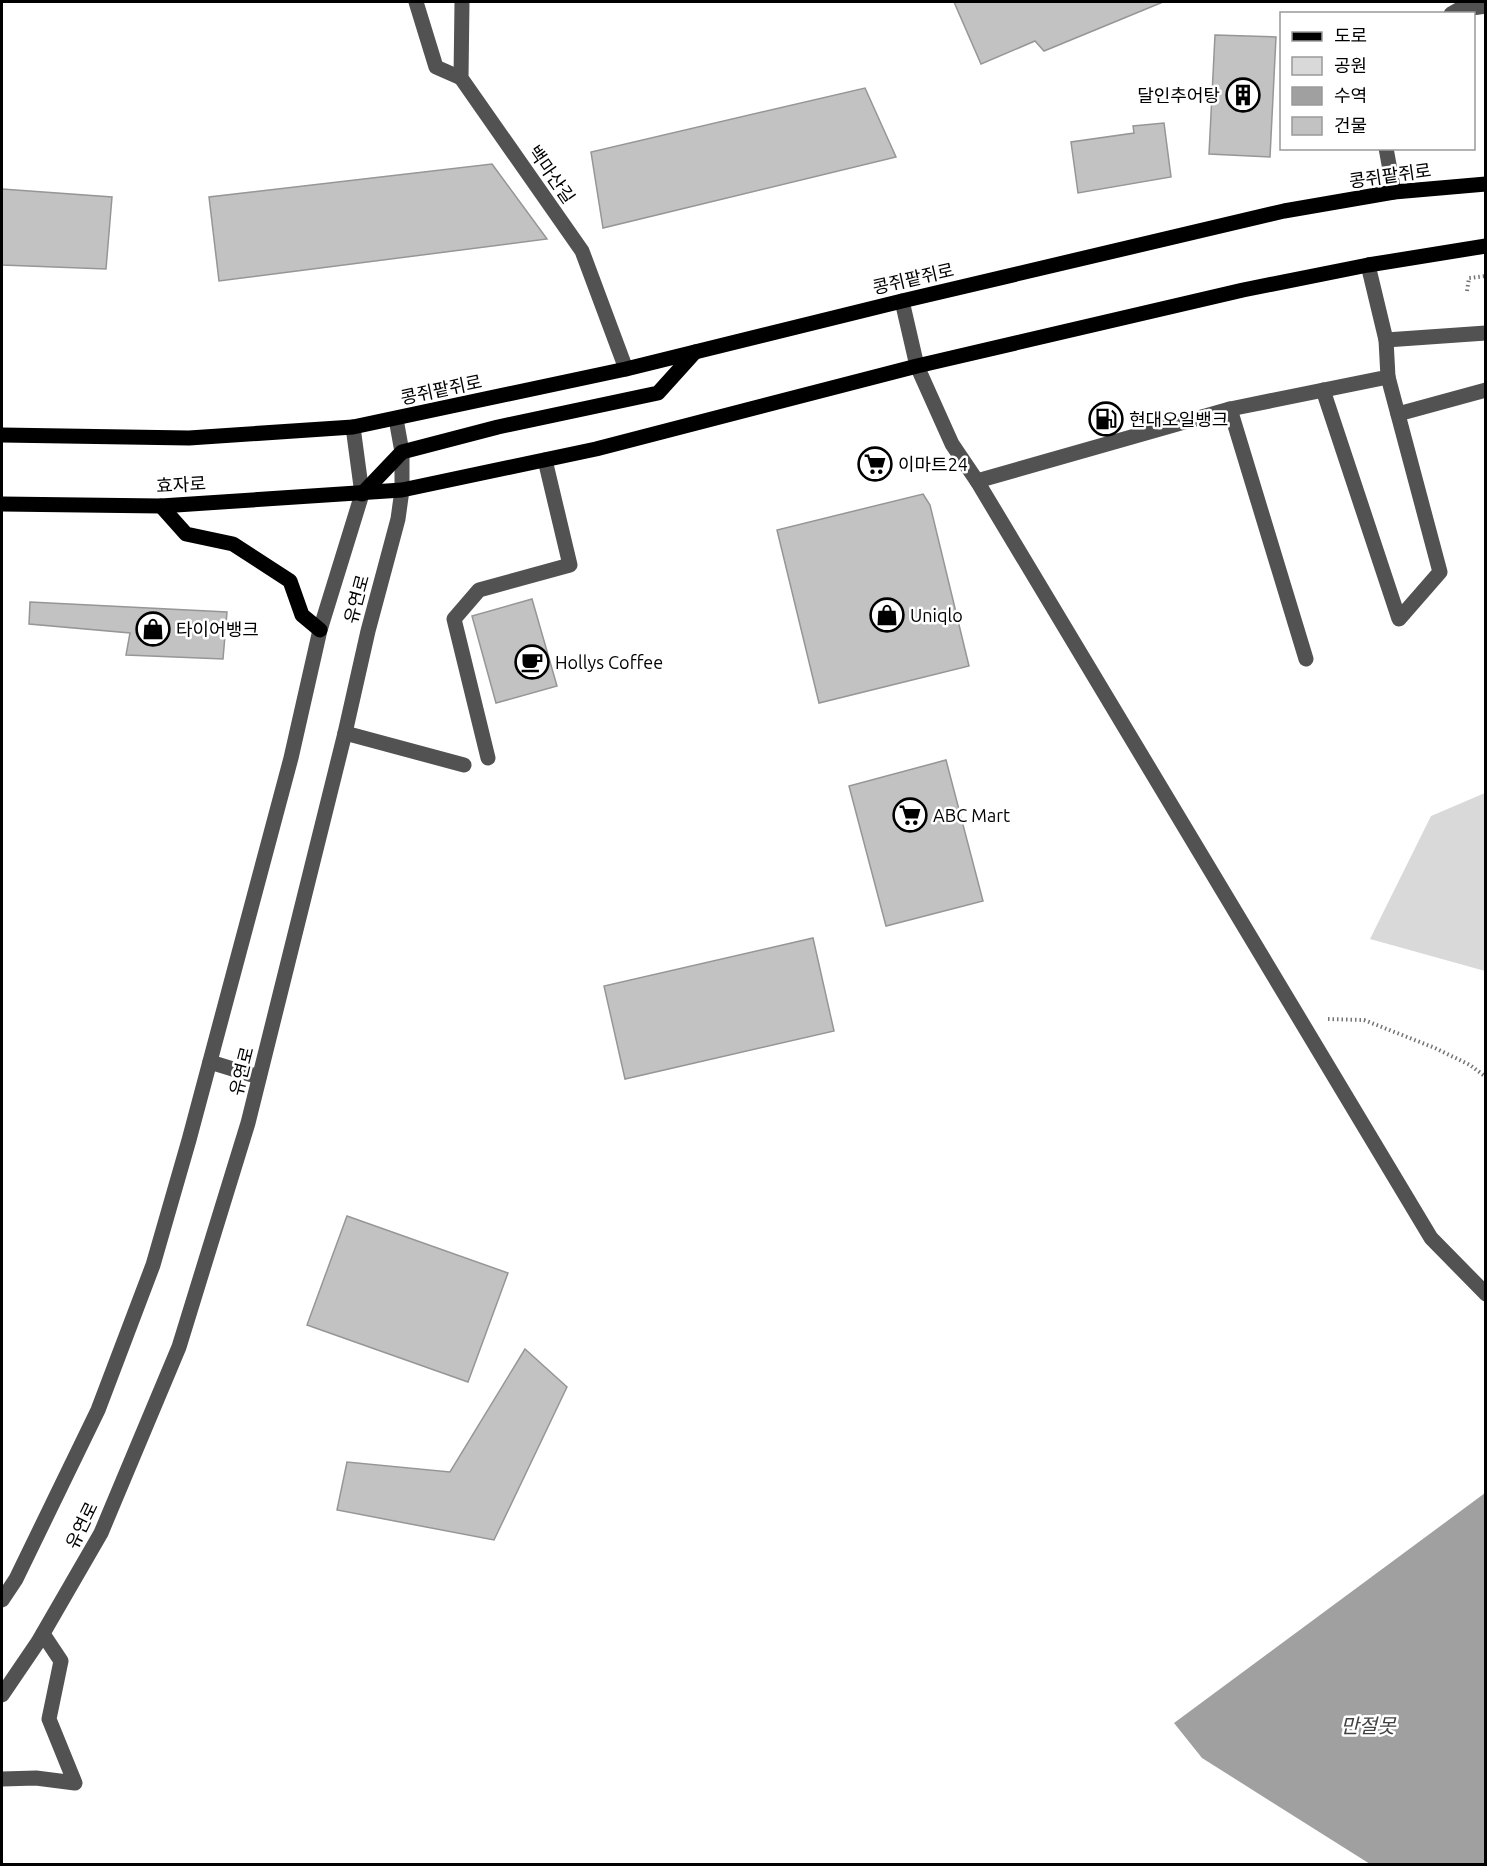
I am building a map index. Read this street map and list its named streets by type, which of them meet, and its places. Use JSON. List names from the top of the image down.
{
  "streets": {
    "main road": ["콩쥐팥쥐로", "효자로"],
    "street": ["백마산길", "유연로"]
  },
  "crossings": [
    ["백마산길", "콩쥐팥쥐로"],
    ["콩쥐팥쥐로", "유연로"],
    ["효자로", "유연로"]
  ],
  "water": ["만절못"],
  "places": {
    "building": ["달인추어탕"],
    "fuel station": ["현대오일뱅크"],
    "supermarket": ["이마트24", "ABC Mart"],
    "shop": ["Uniqlo", "타이어뱅크"],
    "cafe": ["Hollys Coffee"]
  },
  "legend": [
    "도로",
    "공원",
    "수역",
    "건물"
  ]
}
